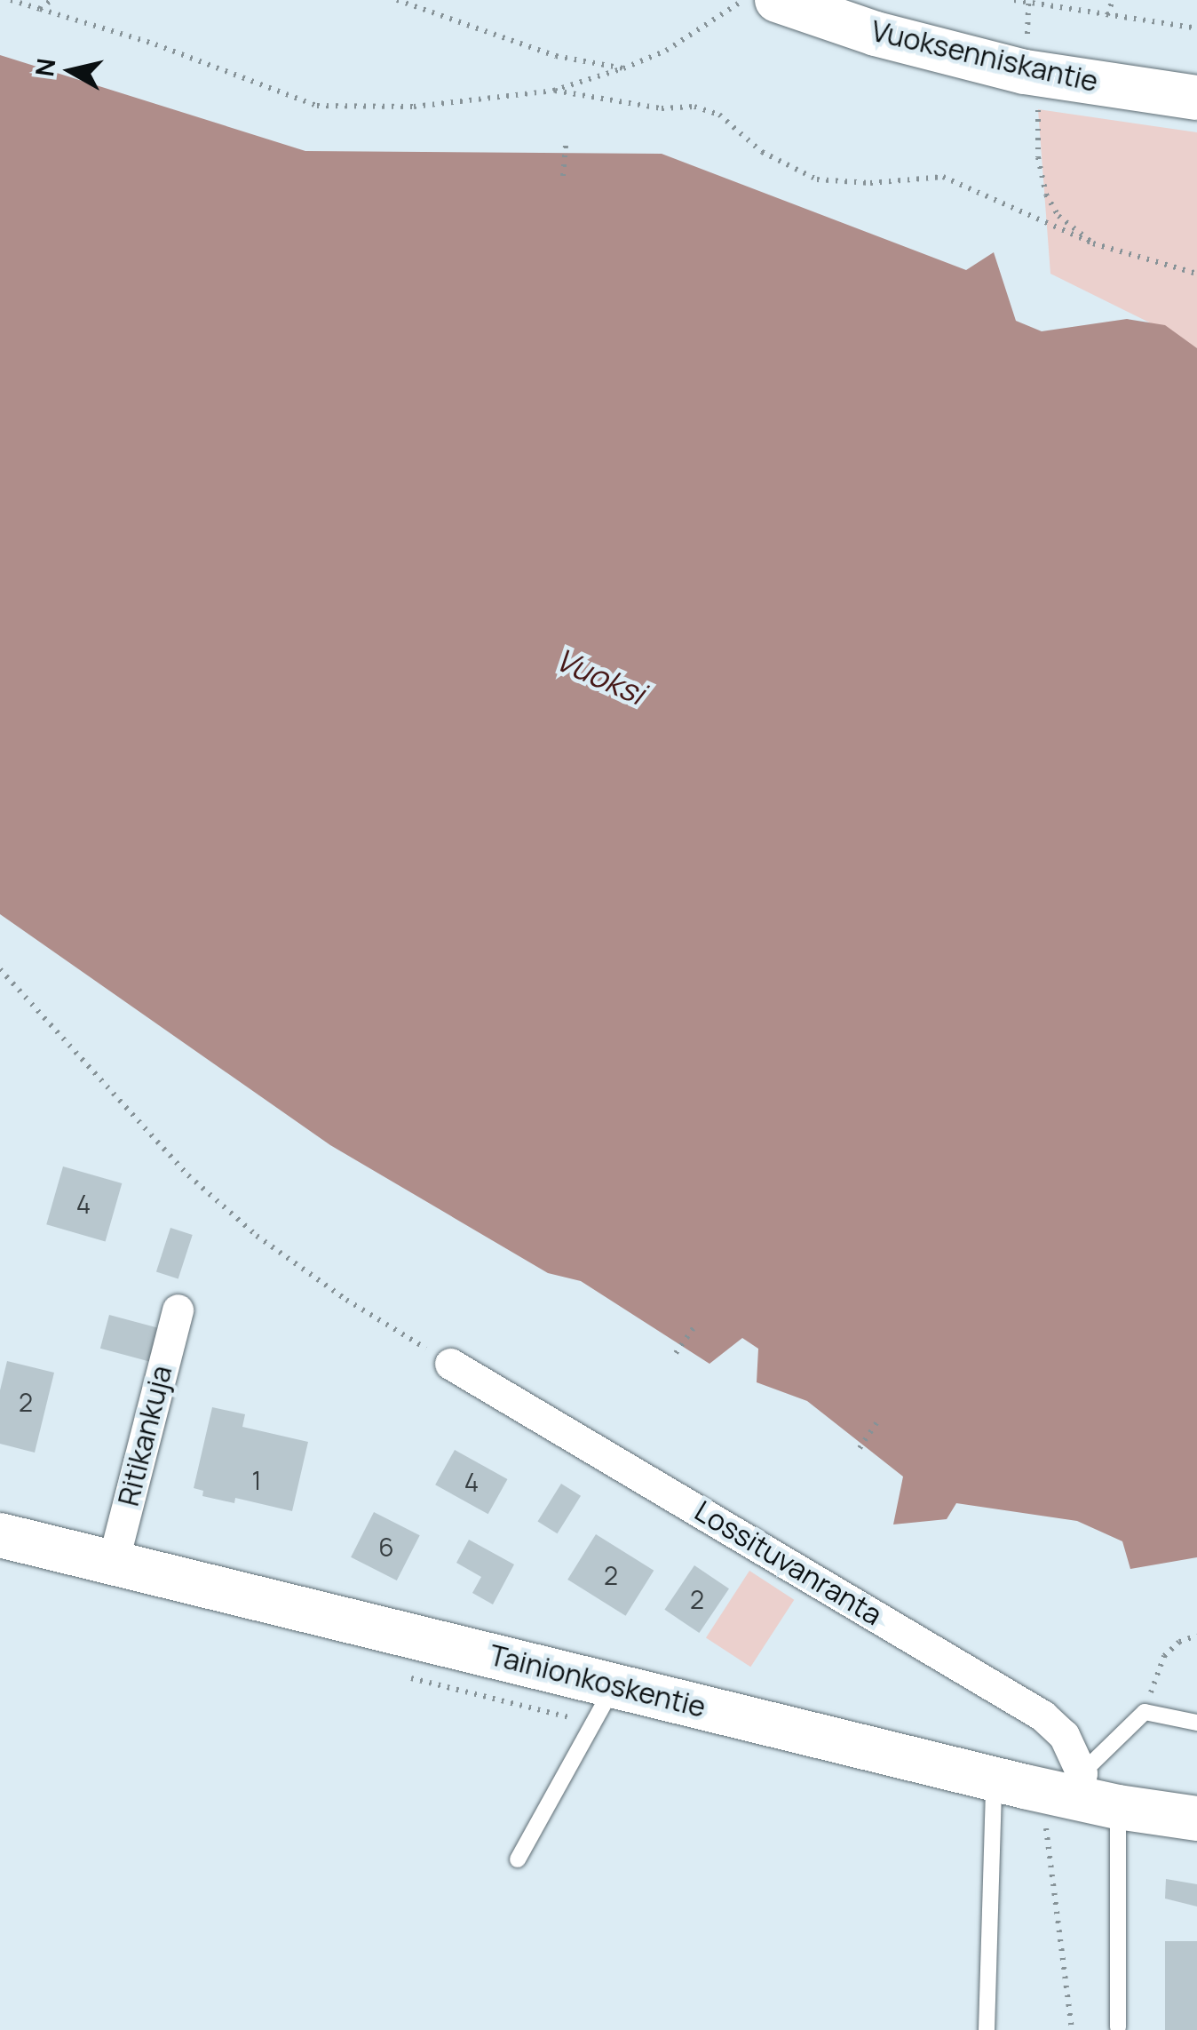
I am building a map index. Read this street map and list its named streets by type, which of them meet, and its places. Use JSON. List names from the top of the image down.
{
  "streets": {
    "street": [
      "Vuoksenniskantie",
      "Ritikankuja",
      "Lossituvanranta",
      "Tainionkoskentie"
    ]
  },
  "crossings": [
    ["Ritikankuja", "Tainionkoskentie"],
    ["Lossituvanranta", "Tainionkoskentie"]
  ],
  "water": ["Vuoksi"],
  "house_numbers": [
    "4",
    "2",
    "1",
    "4",
    "6",
    "2",
    "2"
  ],
  "north": "left"
}
